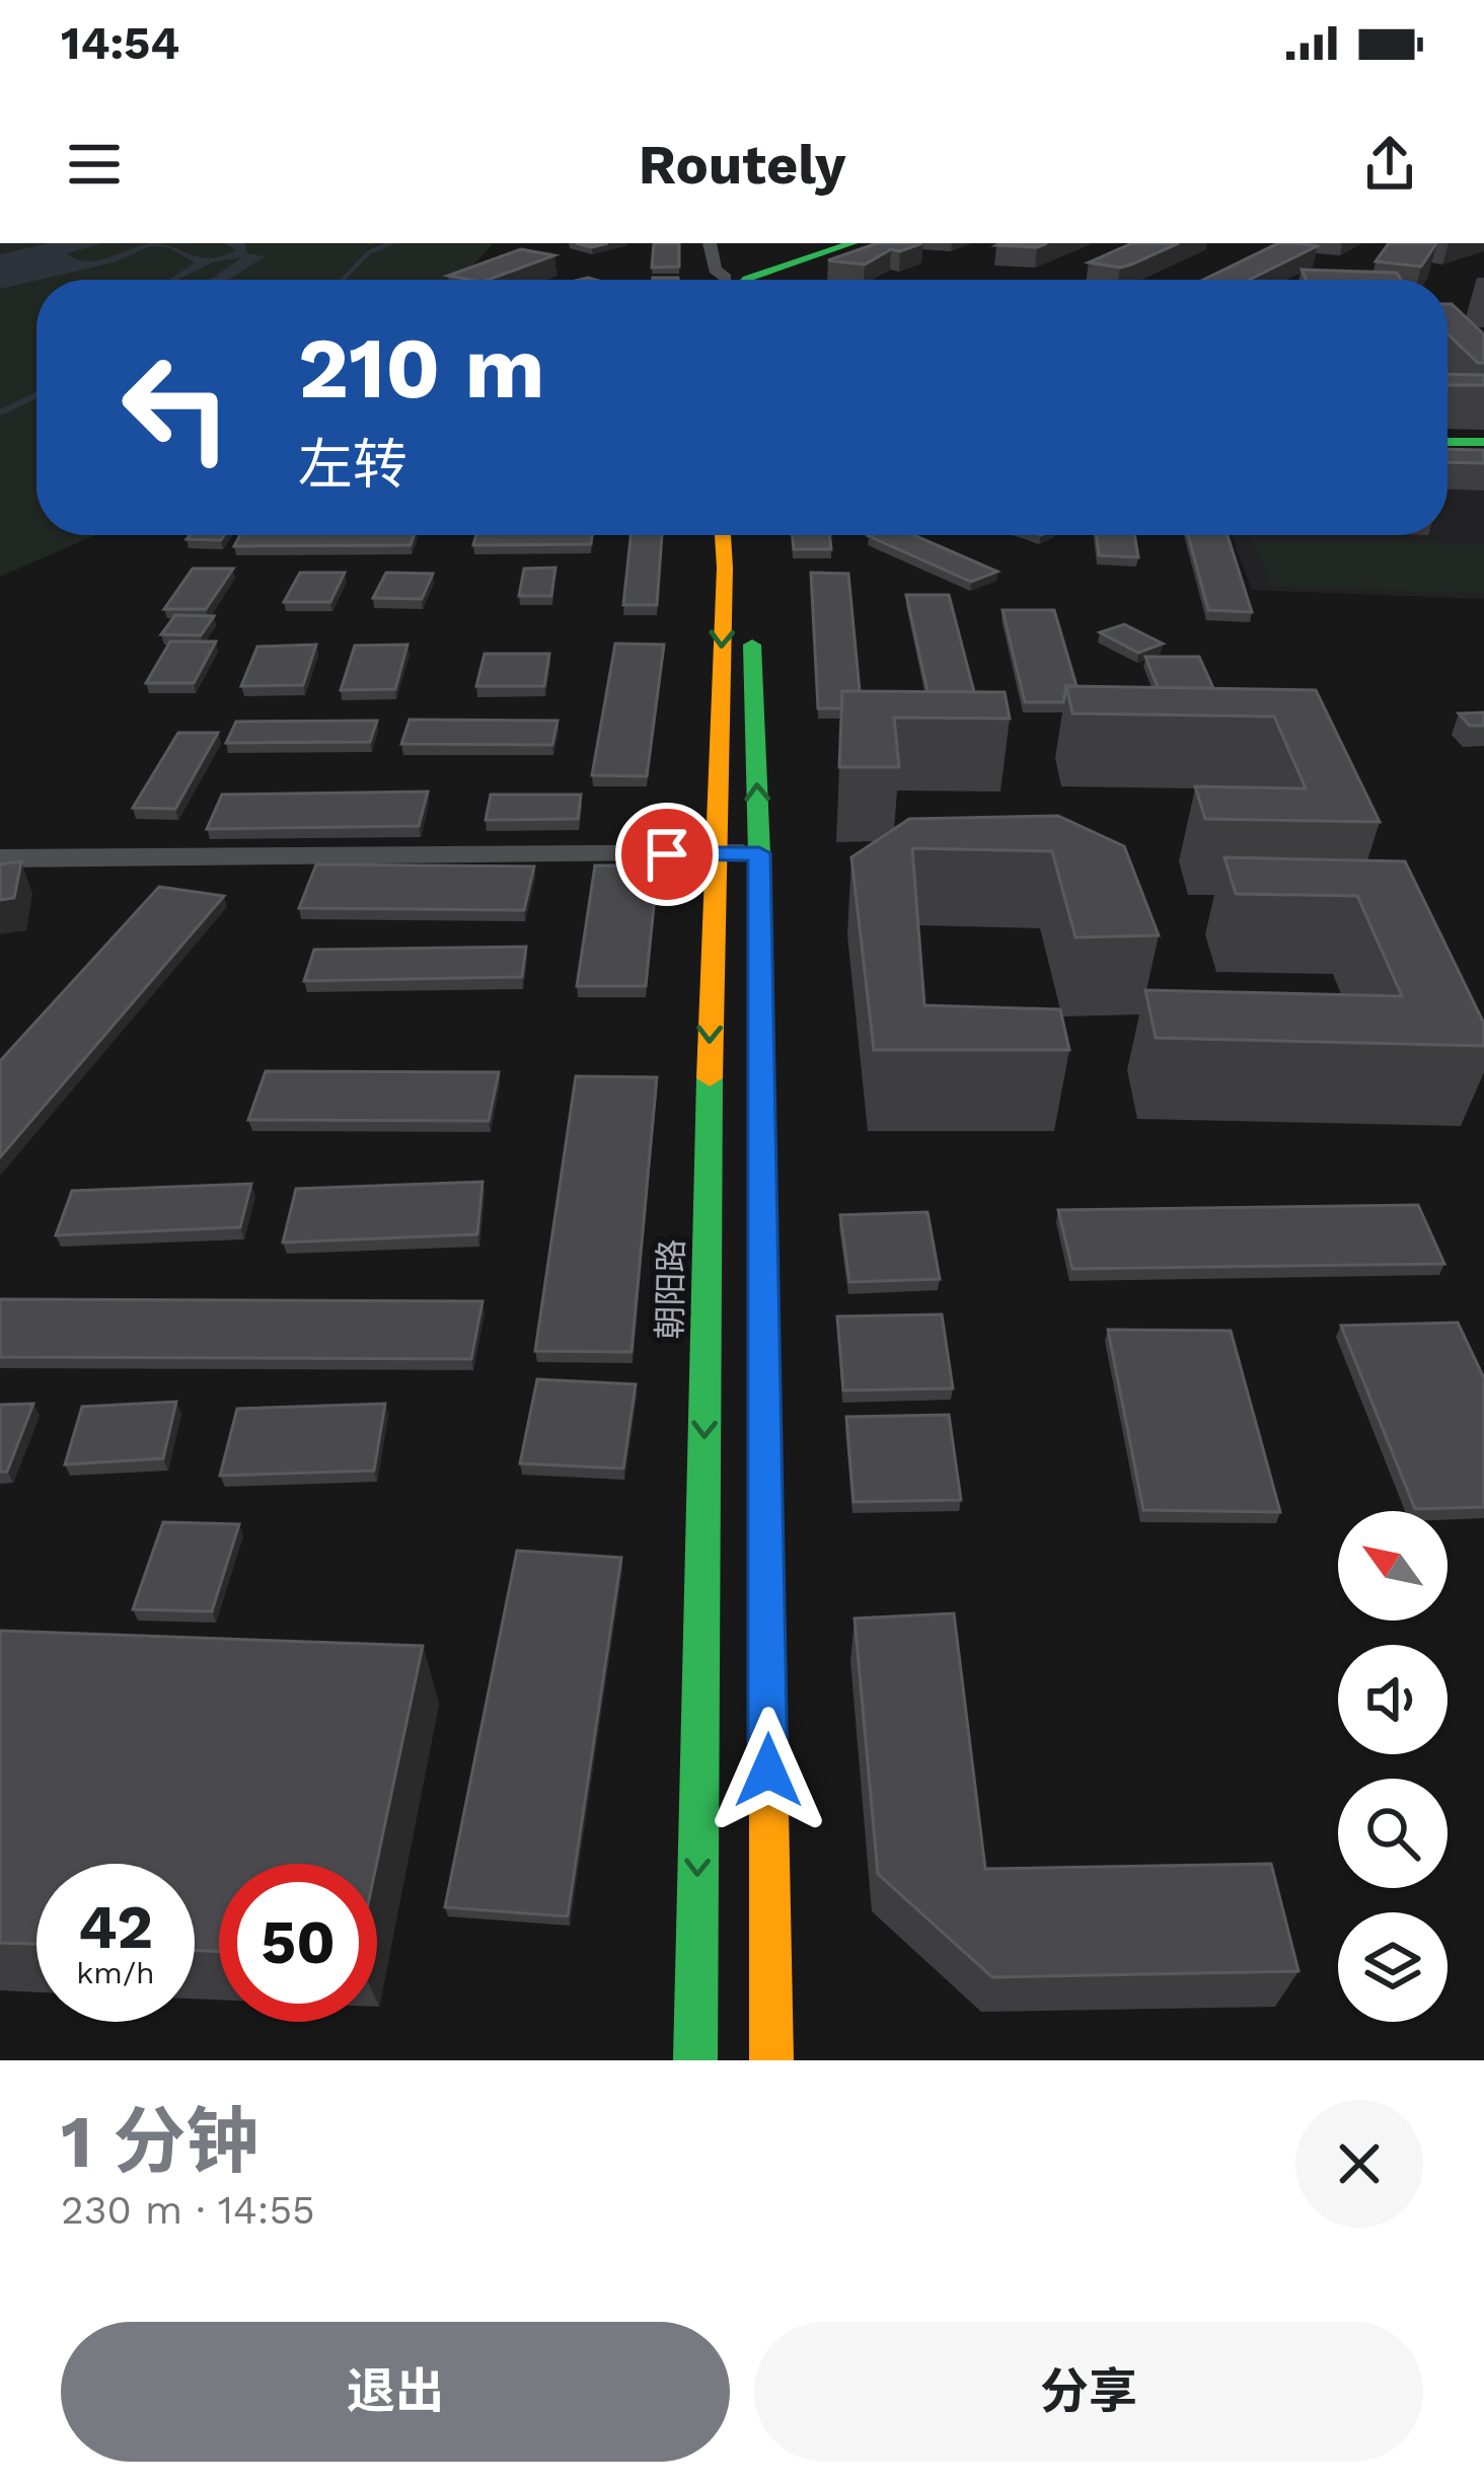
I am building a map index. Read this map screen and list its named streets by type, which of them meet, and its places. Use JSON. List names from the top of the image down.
{
  "streets": {
    "main road": ["朝阳路"]
  },
  "north": "top left",
  "page": {
    "status": "14:54",
    "header": "Routely",
    "turn": ["210 m", "左转"],
    "speed": "42 km/h",
    "limit": "50",
    "heading": ["1 分钟", "230 m · 14:55"],
    "buttons": ["退出", "分享"]
  }
}
